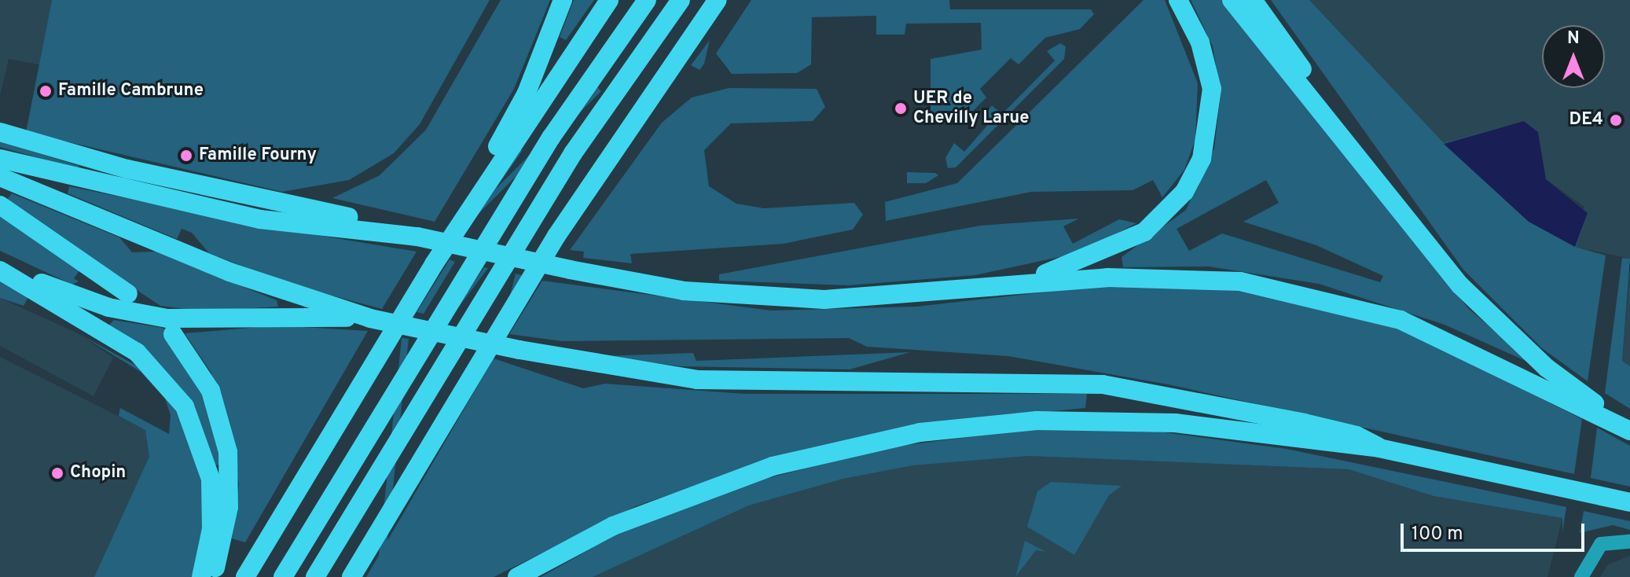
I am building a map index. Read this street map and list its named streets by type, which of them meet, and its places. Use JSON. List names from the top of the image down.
{
  "places": [
    "Famille Cambrune",
    "UER de Chevilly Larue",
    "DE4",
    "Famille Fourny",
    "Chopin"
  ],
  "scale_bar": "100 m",
  "north": "top"
}
